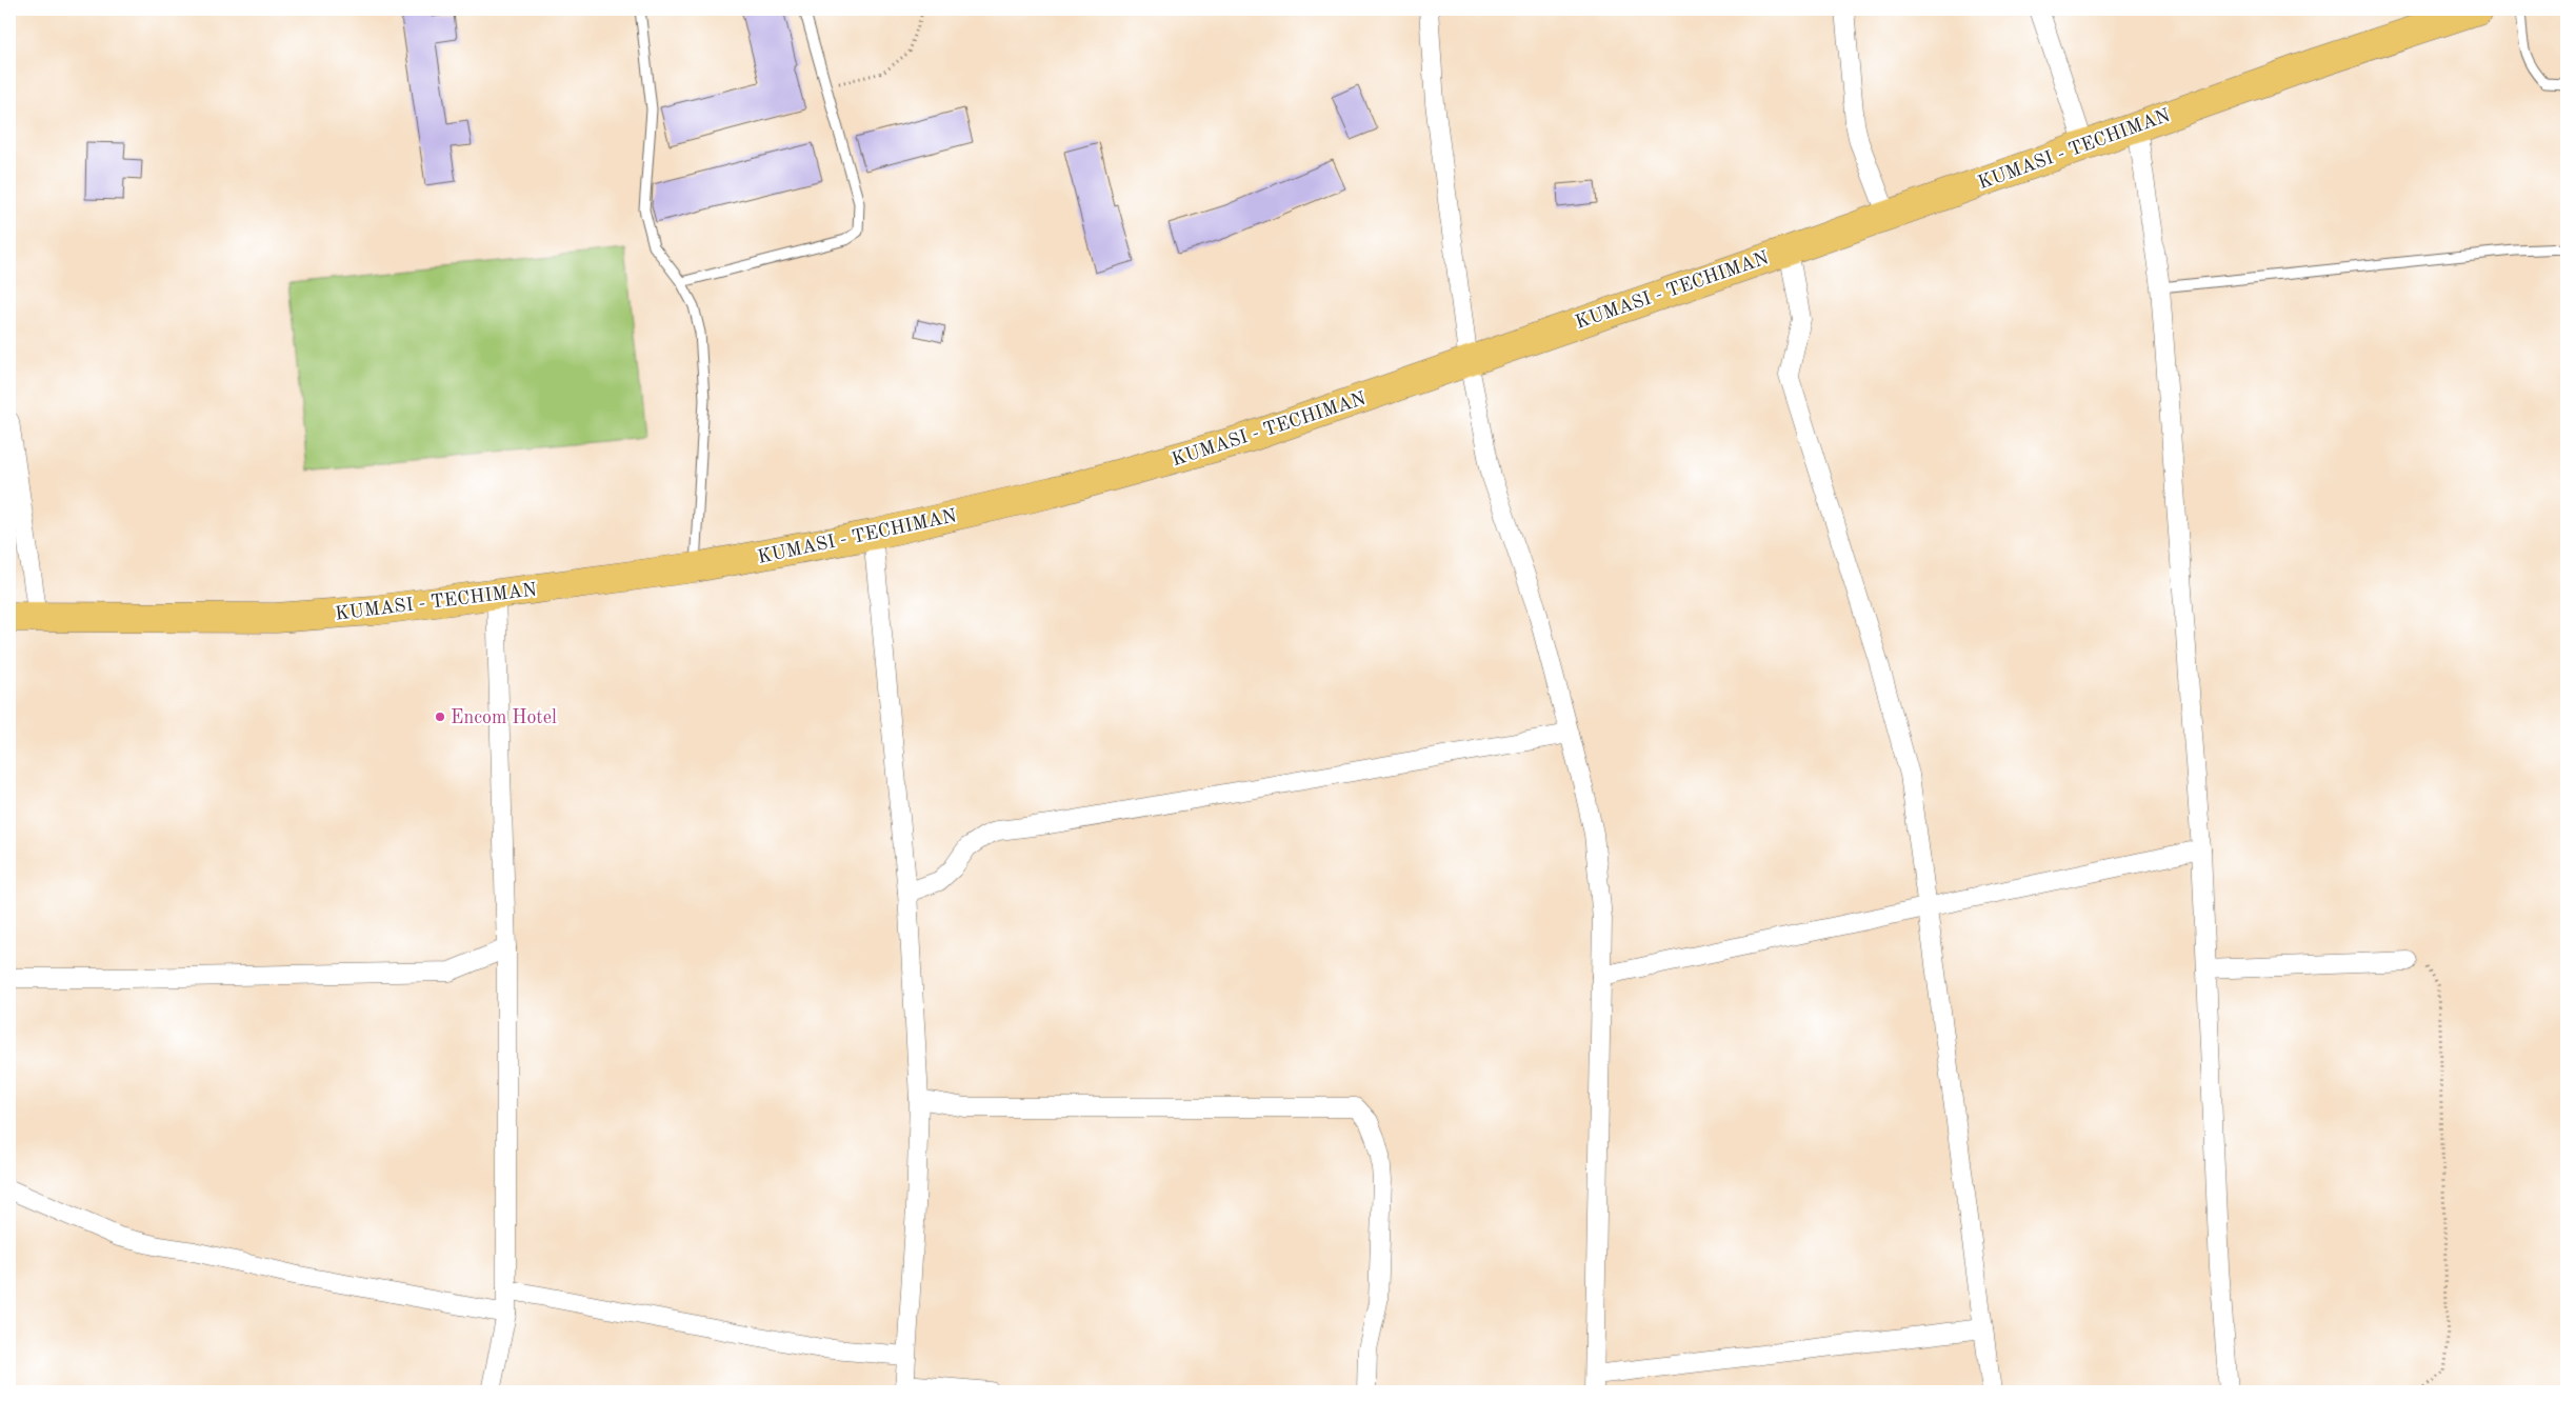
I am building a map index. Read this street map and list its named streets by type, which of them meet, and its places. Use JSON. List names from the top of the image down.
{
  "streets": {
    "highway": ["KUMASI - TECHIMAN"]
  },
  "places": ["Encom Hotel"]
}
